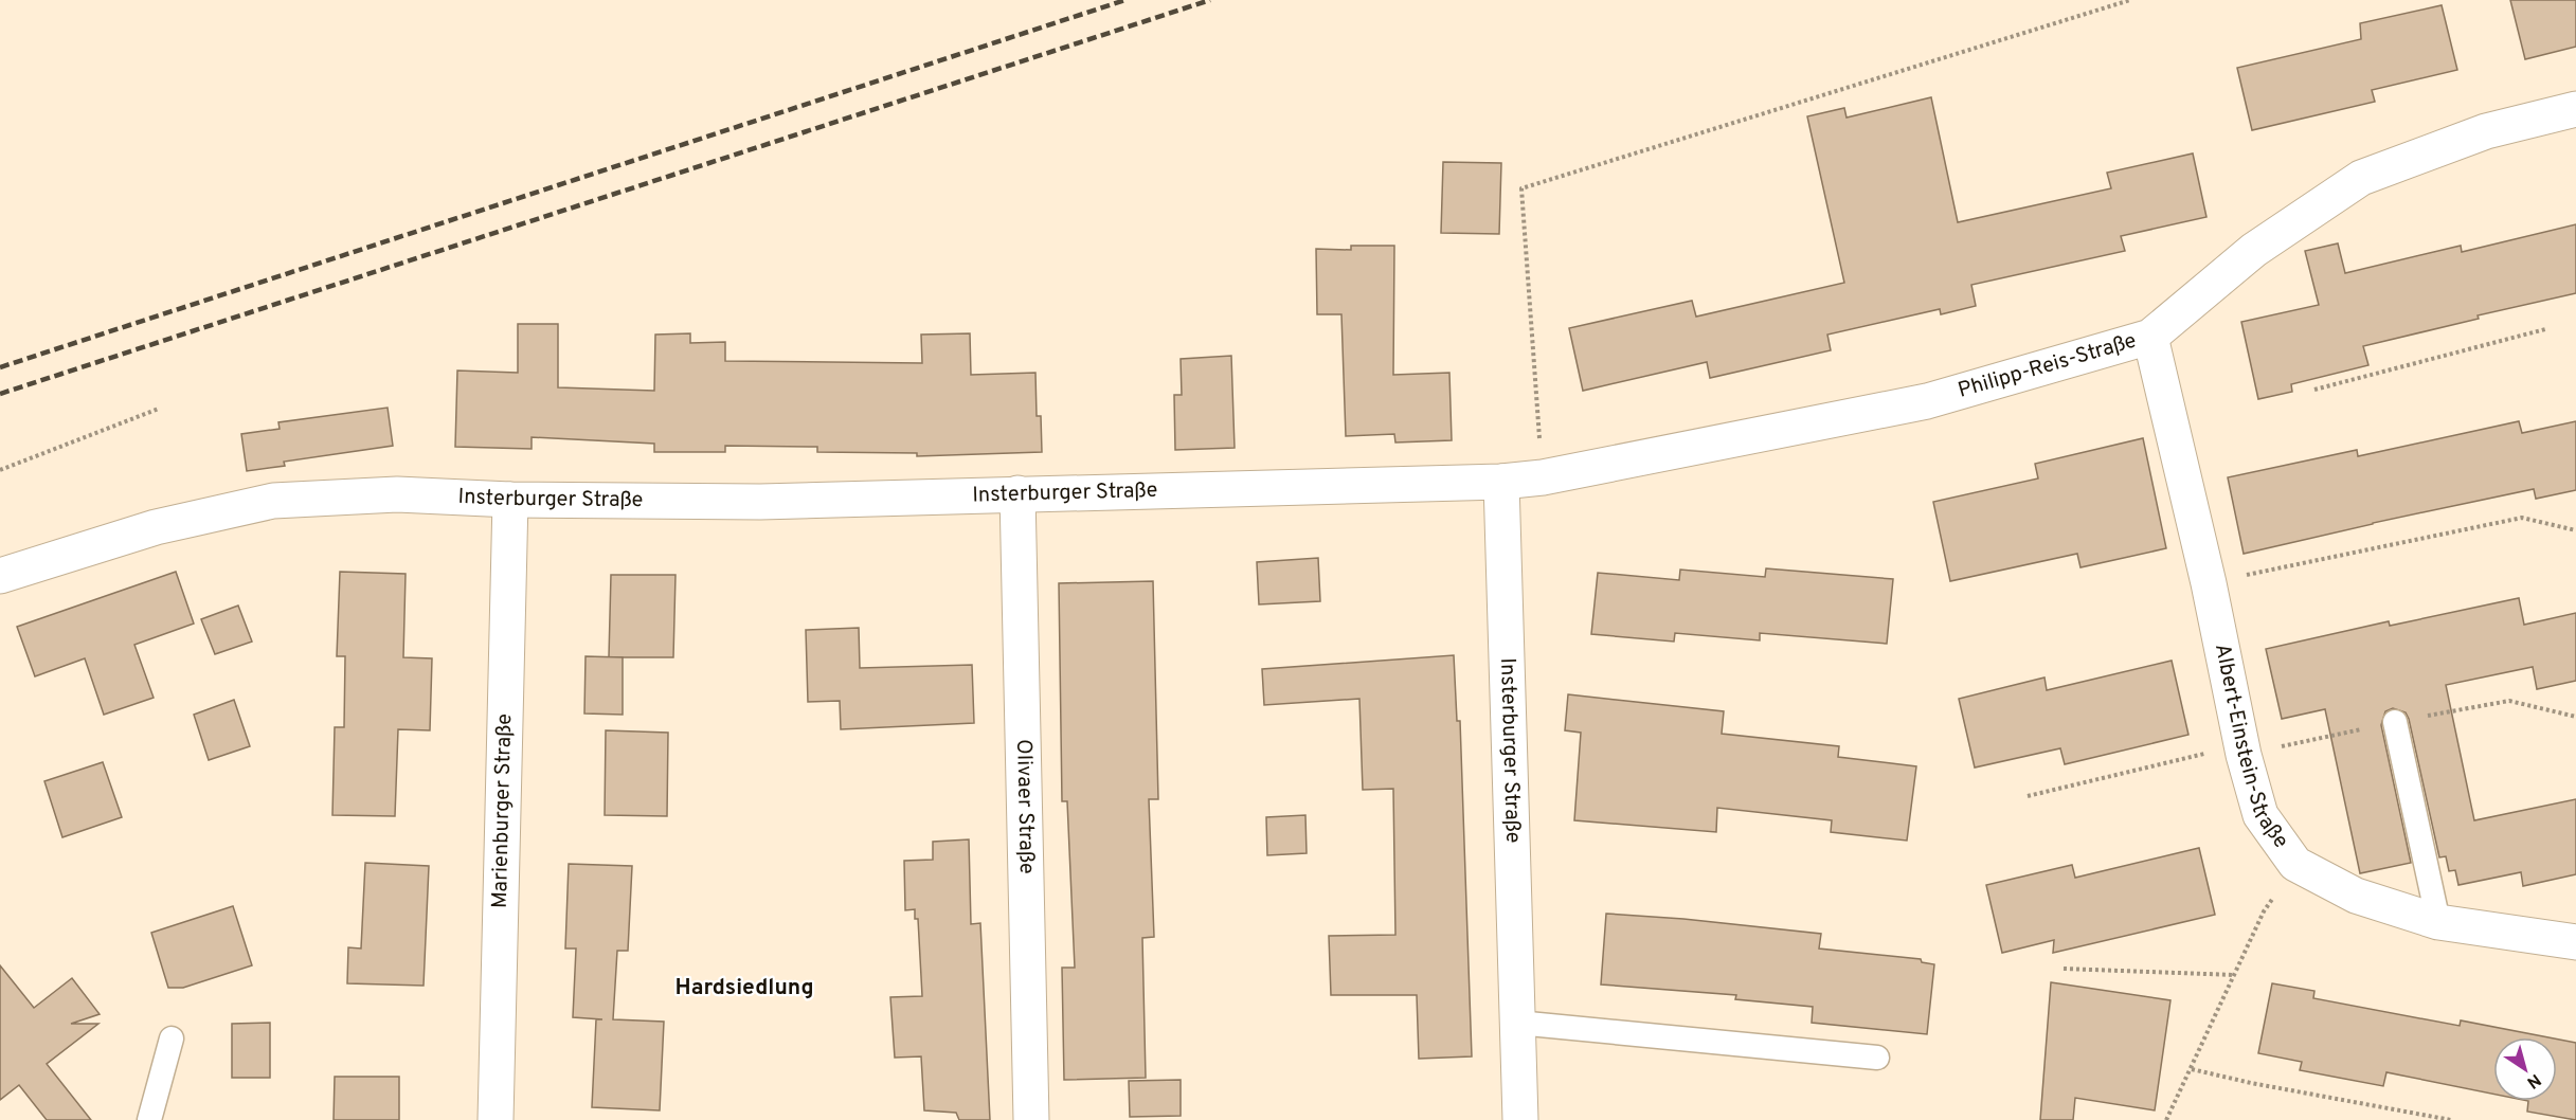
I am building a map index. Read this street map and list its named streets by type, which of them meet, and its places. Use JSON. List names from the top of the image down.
{
  "streets": {
    "street": [
      "Philipp-Reis-Straße",
      "Insterburger Straße",
      "Albert-Einstein-Straße",
      "Olivaer Straße",
      "Marienburger Straße"
    ]
  },
  "crossings": [
    ["Philipp-Reis-Straße", "Insterburger Straße"],
    ["Philipp-Reis-Straße", "Albert-Einstein-Straße"],
    ["Insterburger Straße", "Olivaer Straße"],
    ["Insterburger Straße", "Marienburger Straße"]
  ],
  "districts": ["Hardsiedlung"],
  "north": "bottom right"
}
